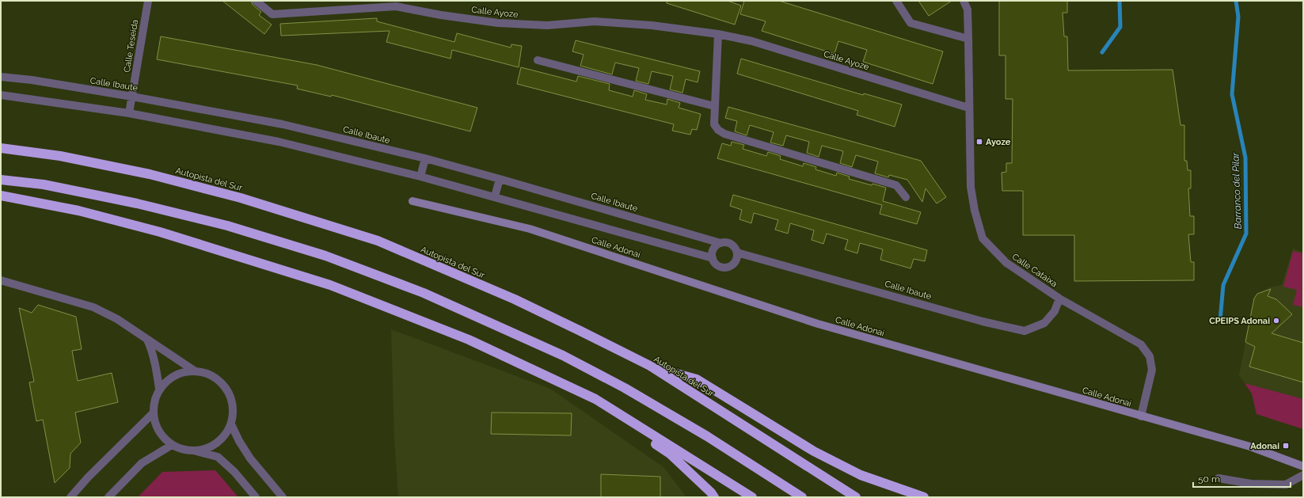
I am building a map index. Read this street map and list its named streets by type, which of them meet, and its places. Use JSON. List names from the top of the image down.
{
  "streets": {
    "highway": ["Autopista del Sur"],
    "street": [
      "Calle Ayoze",
      "Calle Teseida",
      "Calle Ibaute",
      "Calle Adonai",
      "Calle Cataixa"
    ]
  },
  "crossings": [
    ["Calle Ayoze", "Calle Cataixa"],
    ["Calle Teseida", "Calle Ibaute"],
    ["Calle Ibaute", "Calle Cataixa"],
    ["Calle Adonai", "Calle Cataixa"]
  ],
  "water": ["Barranco del Pilar"],
  "places": {
    "transit": ["Ayoze", "Adonai"],
    "other": ["CPEIPS Adonai"]
  },
  "scale_bar": "50 m"
}
